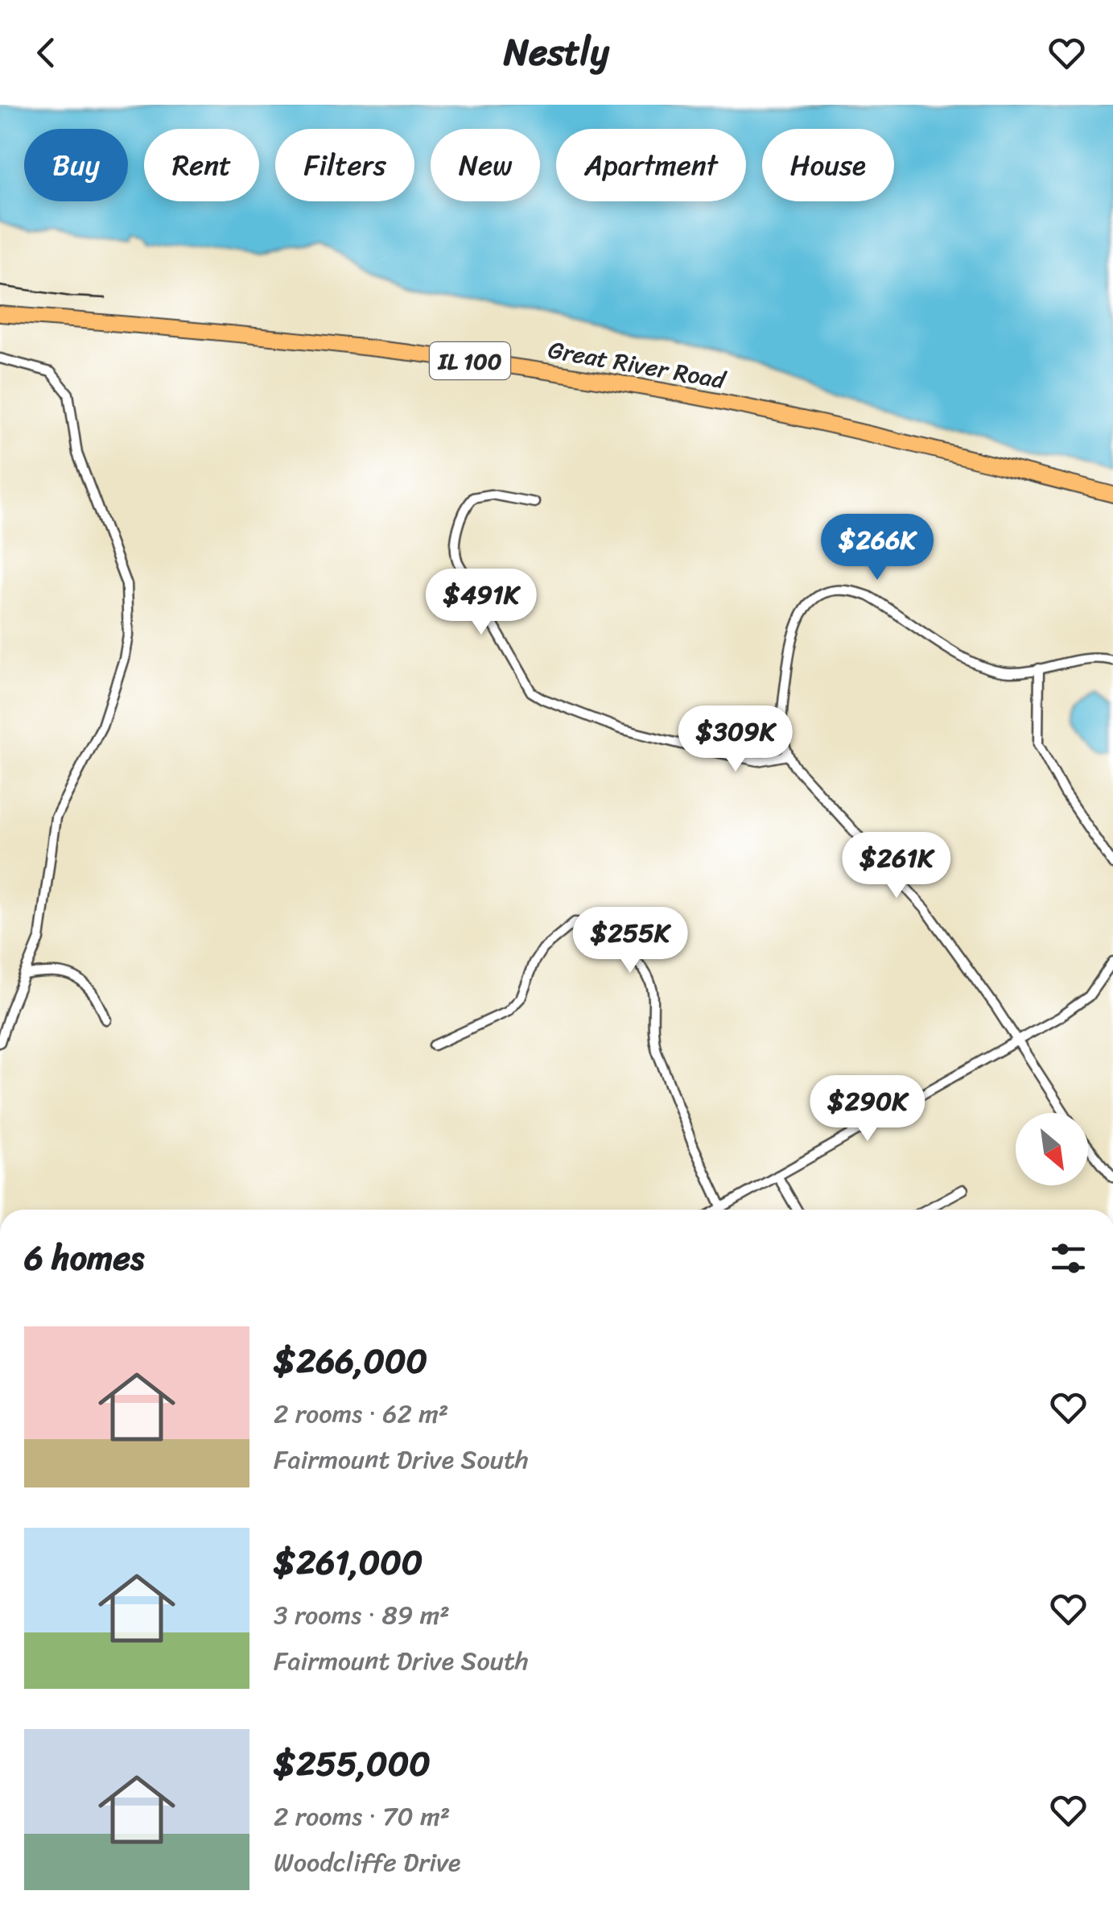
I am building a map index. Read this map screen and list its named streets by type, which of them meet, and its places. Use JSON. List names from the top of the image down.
{
  "streets": {
    "main road": ["IL 100", "Great River Road"]
  },
  "north": "bottom right",
  "page": {
    "header": "Nestly",
    "chip": [
      "Buy",
      "Rent",
      "Filters",
      "New",
      "Apartment",
      "House"
    ],
    "price": [
      "$266K",
      "$491K",
      "$309K",
      "$261K",
      "$255K",
      "$290K"
    ],
    "heading": "6 homes",
    "list": [
      {
        "name": "$266,000",
        "note": "2 rooms · 62 m² · Fairmount Drive South"
      },
      {
        "name": "$261,000",
        "note": "3 rooms · 89 m² · Fairmount Drive South"
      },
      {
        "name": "$255,000",
        "note": "2 rooms · 70 m² · Woodcliffe Drive"
      }
    ]
  }
}
